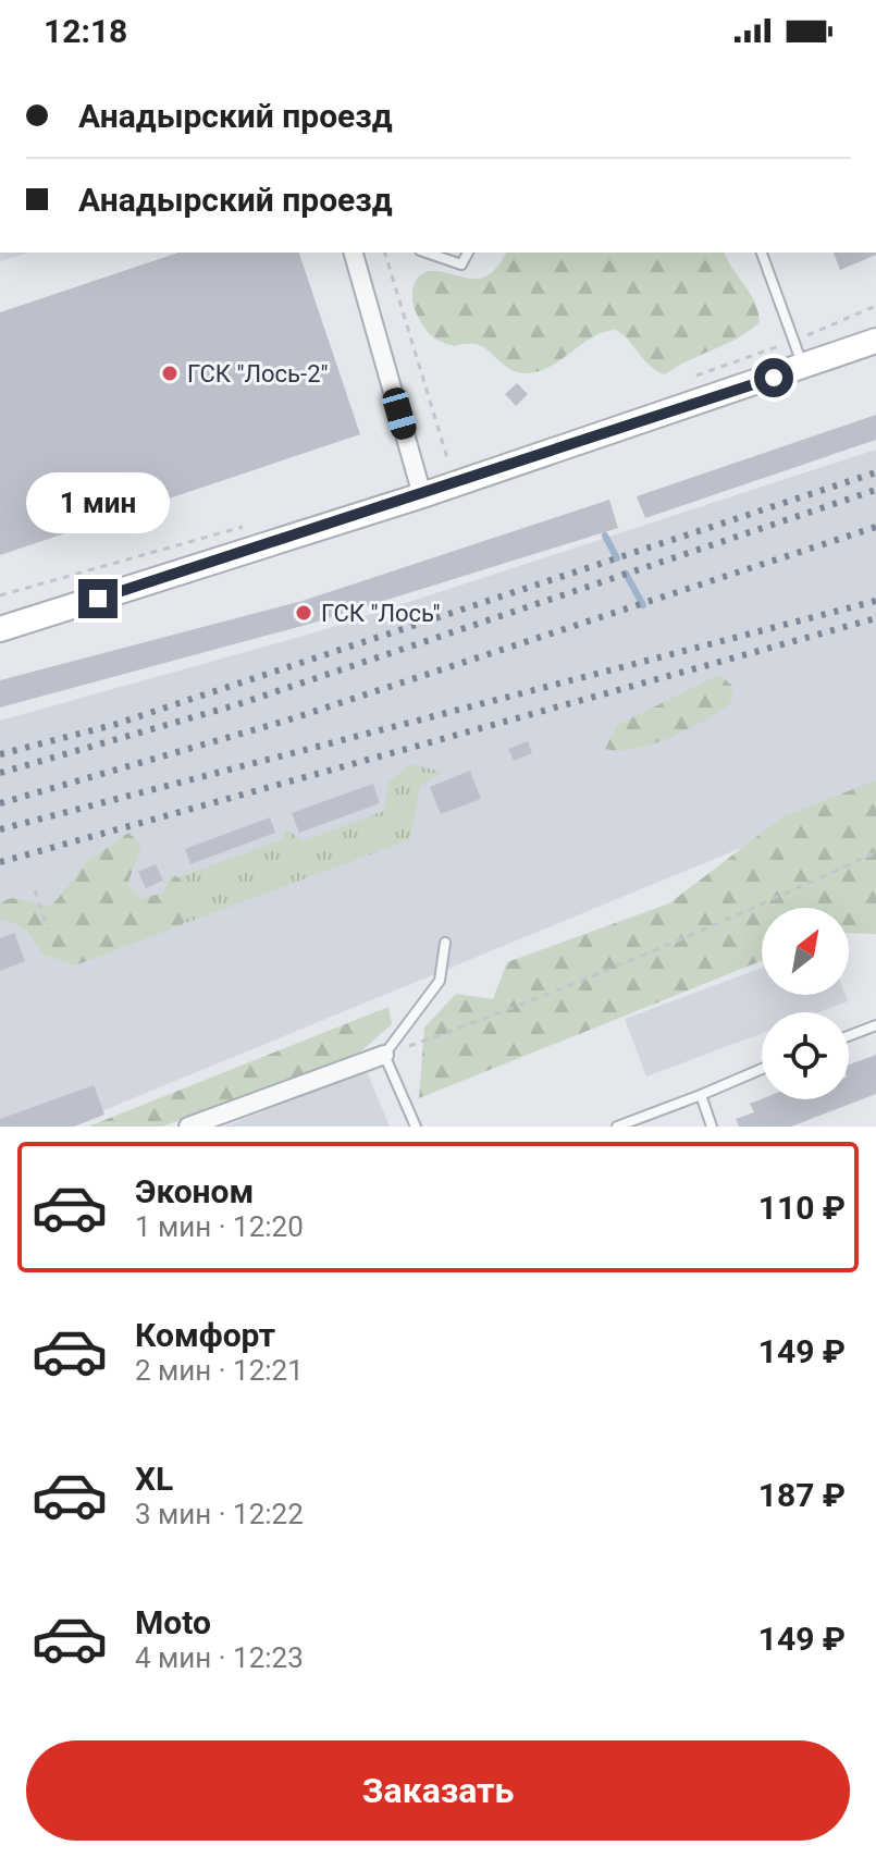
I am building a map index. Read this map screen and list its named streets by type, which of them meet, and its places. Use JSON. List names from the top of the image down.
{
  "places": ["ГСК \"Лось-2\"", "ГСК \"Лось\""],
  "north": "top right",
  "page": {
    "status": "12:18",
    "banner": ["Анадырский проезд", "Анадырский проезд"],
    "bubble": "1 мин",
    "list": [
      {
        "name": "Эконом",
        "note": "1 мин · 12:20",
        "value": "110 ₽"
      },
      {
        "name": "Комфорт",
        "note": "2 мин · 12:21",
        "value": "149 ₽"
      },
      {
        "name": "XL",
        "note": "3 мин · 12:22",
        "value": "187 ₽"
      },
      {
        "name": "Moto",
        "note": "4 мин · 12:23",
        "value": "149 ₽"
      }
    ],
    "buttons": "Заказать"
  }
}
